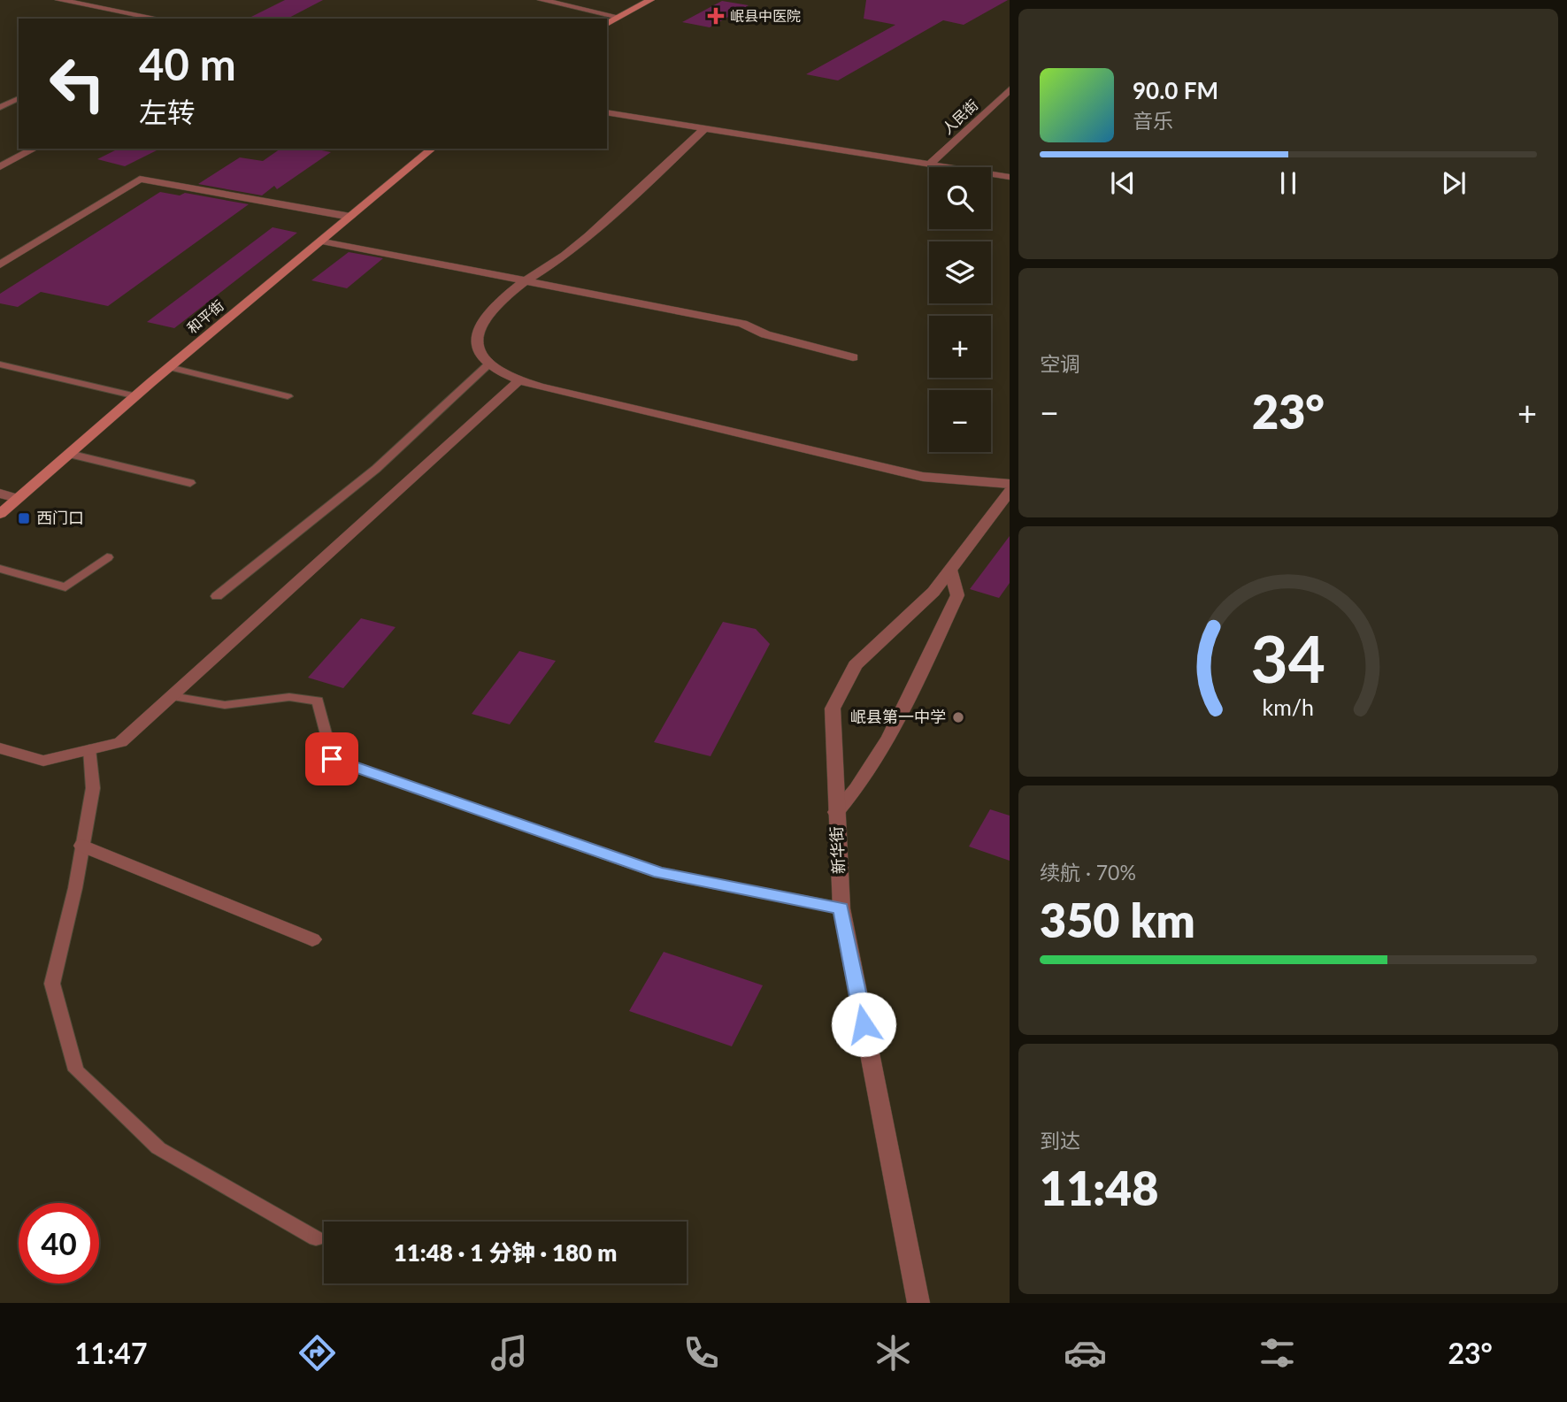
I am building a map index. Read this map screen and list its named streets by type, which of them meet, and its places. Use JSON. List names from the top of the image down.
{
  "streets": {
    "main road": ["和平街"],
    "street": ["人民街", "新华街"]
  },
  "places": {
    "health": ["岷县中医院"],
    "transit": ["西门口"],
    "other": ["岷县第一中学"]
  },
  "page": {
    "turn": ["40 m", "左转"],
    "song": ["90.0 FM", "音乐"],
    "map_buttons": ["+", "−"],
    "tile": [
      "空调",
      ["续航 · 70%", "350 km"],
      ["到达", "11:48"]
    ],
    "heat": ["−", "23°", "+"],
    "limit": "40",
    "trip": "11:48 · 1 分钟 · 180 m",
    "tabs": ["11:47", "23°"],
    "gauge": ["34", "km/h"]
  }
}
